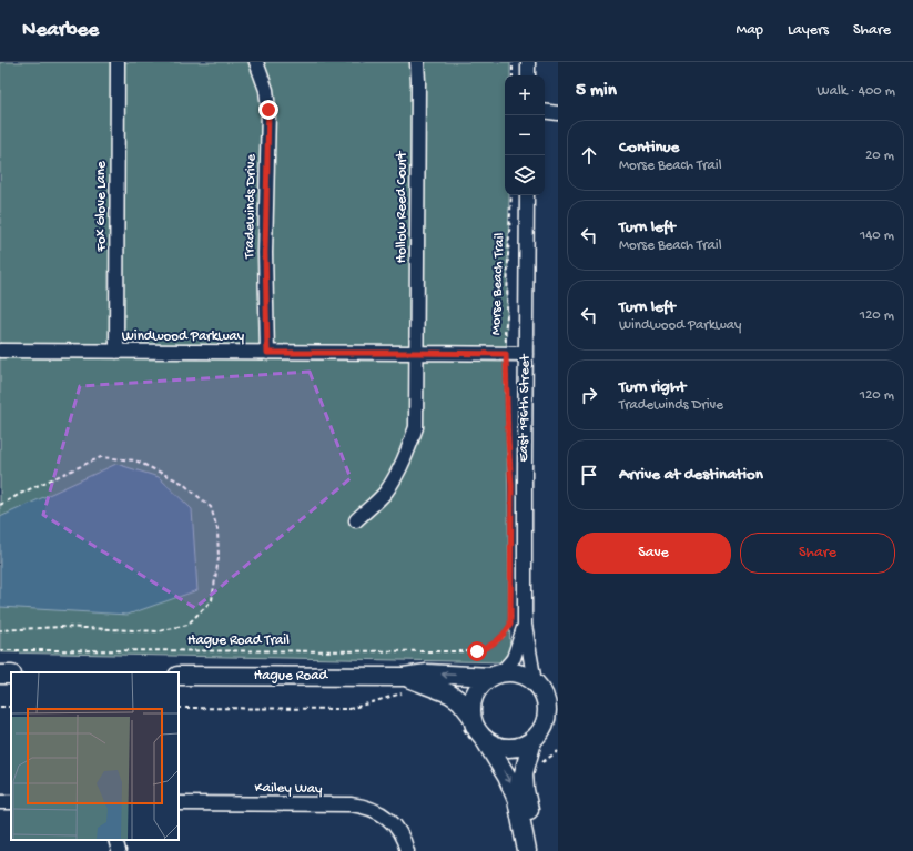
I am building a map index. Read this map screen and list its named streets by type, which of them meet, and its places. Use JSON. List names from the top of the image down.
{
  "streets": {
    "main road": ["Hague Road"],
    "street": [
      "Fox Glove Lane",
      "Tradewinds Drive",
      "Hollow Reed Court",
      "Windwood Parkway",
      "East 196th Street",
      "Kailey Way"
    ],
    "path": ["Morse Beach Trail", "Hague Road Trail"]
  },
  "crossings": [
    ["Fox Glove Lane", "Windwood Parkway"],
    ["Tradewinds Drive", "Windwood Parkway"],
    ["Hollow Reed Court", "Windwood Parkway"],
    ["Morse Beach Trail", "Windwood Parkway"],
    ["Windwood Parkway", "East 196th Street"],
    ["East 196th Street", "Hague Road"]
  ],
  "page": {
    "header": "Nearbee",
    "nav": ["Map", "Layers", "Share"],
    "heading": ["5 min", "Walk · 400 m"],
    "map_buttons": ["+", "−"],
    "list": [
      ["Continue", "Morse Beach Trail", "20 m"],
      ["Turn left", "Morse Beach Trail", "140 m"],
      ["Turn left", "Windwood Parkway", "120 m"],
      ["Turn right", "Tradewinds Drive", "120 m"],
      "Arrive at destination"
    ],
    "buttons": ["Save", "Share"]
  }
}
